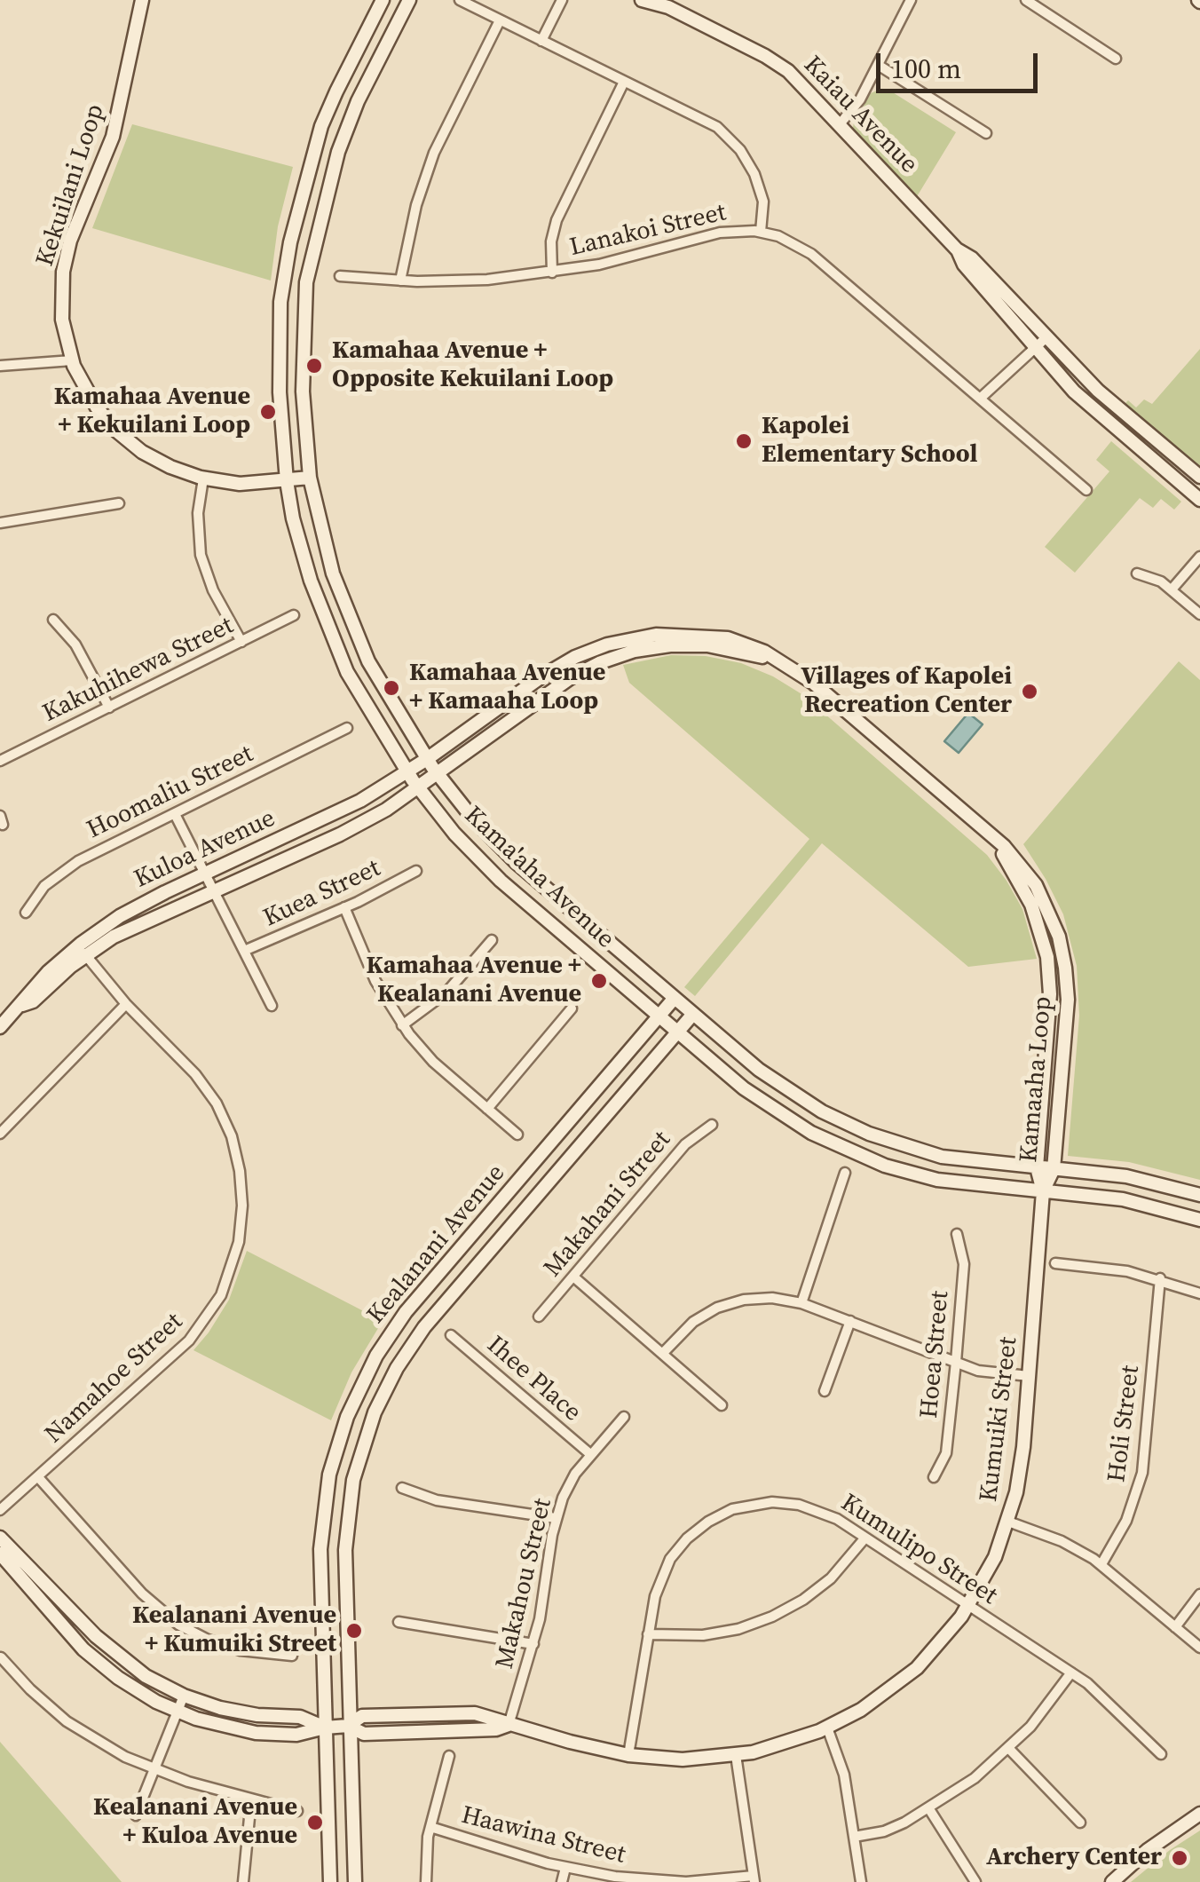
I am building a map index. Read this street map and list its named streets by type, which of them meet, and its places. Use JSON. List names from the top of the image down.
{
  "streets": {
    "street": [
      "Kaiau Avenue",
      "Kekuilani Loop",
      "Lanakoi Street",
      "Kakuhihewa Street",
      "Hoomaliu Street",
      "Kuloa Avenue",
      "Kama'aha Avenue",
      "Kuea Street",
      "Kamaaha Loop",
      "Makahani Street",
      "Kealanani Avenue",
      "Hoea Street",
      "Namahoe Street",
      "Ihee Place",
      "Kumuiki Street",
      "Holi Street",
      "Kumulipo Street",
      "Makahou Street",
      "Haawina Street"
    ]
  },
  "crossings": [
    ["Kekuilani Loop", "Kama'aha Avenue"],
    ["Kuloa Avenue", "Kama'aha Avenue"],
    ["Kuloa Avenue", "Kamaaha Loop"],
    ["Kuloa Avenue", "Namahoe Street"],
    ["Kama'aha Avenue", "Kamaaha Loop"],
    ["Kama'aha Avenue", "Kealanani Avenue"],
    ["Kama'aha Avenue", "Kumuiki Street"],
    ["Kamaaha Loop", "Kumuiki Street"],
    ["Kealanani Avenue", "Kumuiki Street"],
    ["Ihee Place", "Makahou Street"],
    ["Kumuiki Street", "Kumulipo Street"],
    ["Kumuiki Street", "Makahou Street"]
  ],
  "places": [
    "Kamahaa Avenue + Opposite Kekuilani Loop",
    "Kamahaa Avenue + Kekuilani Loop",
    "Kapolei Elementary School",
    "Kamahaa Avenue + Kamaaha Loop",
    "Villages of Kapolei Recreation Center",
    "Kamahaa Avenue + Kealanani Avenue",
    "Kealanani Avenue + Kumuiki Street",
    "Kealanani Avenue + Kuloa Avenue",
    "Archery Center"
  ],
  "scale_bar": "100 m"
}
